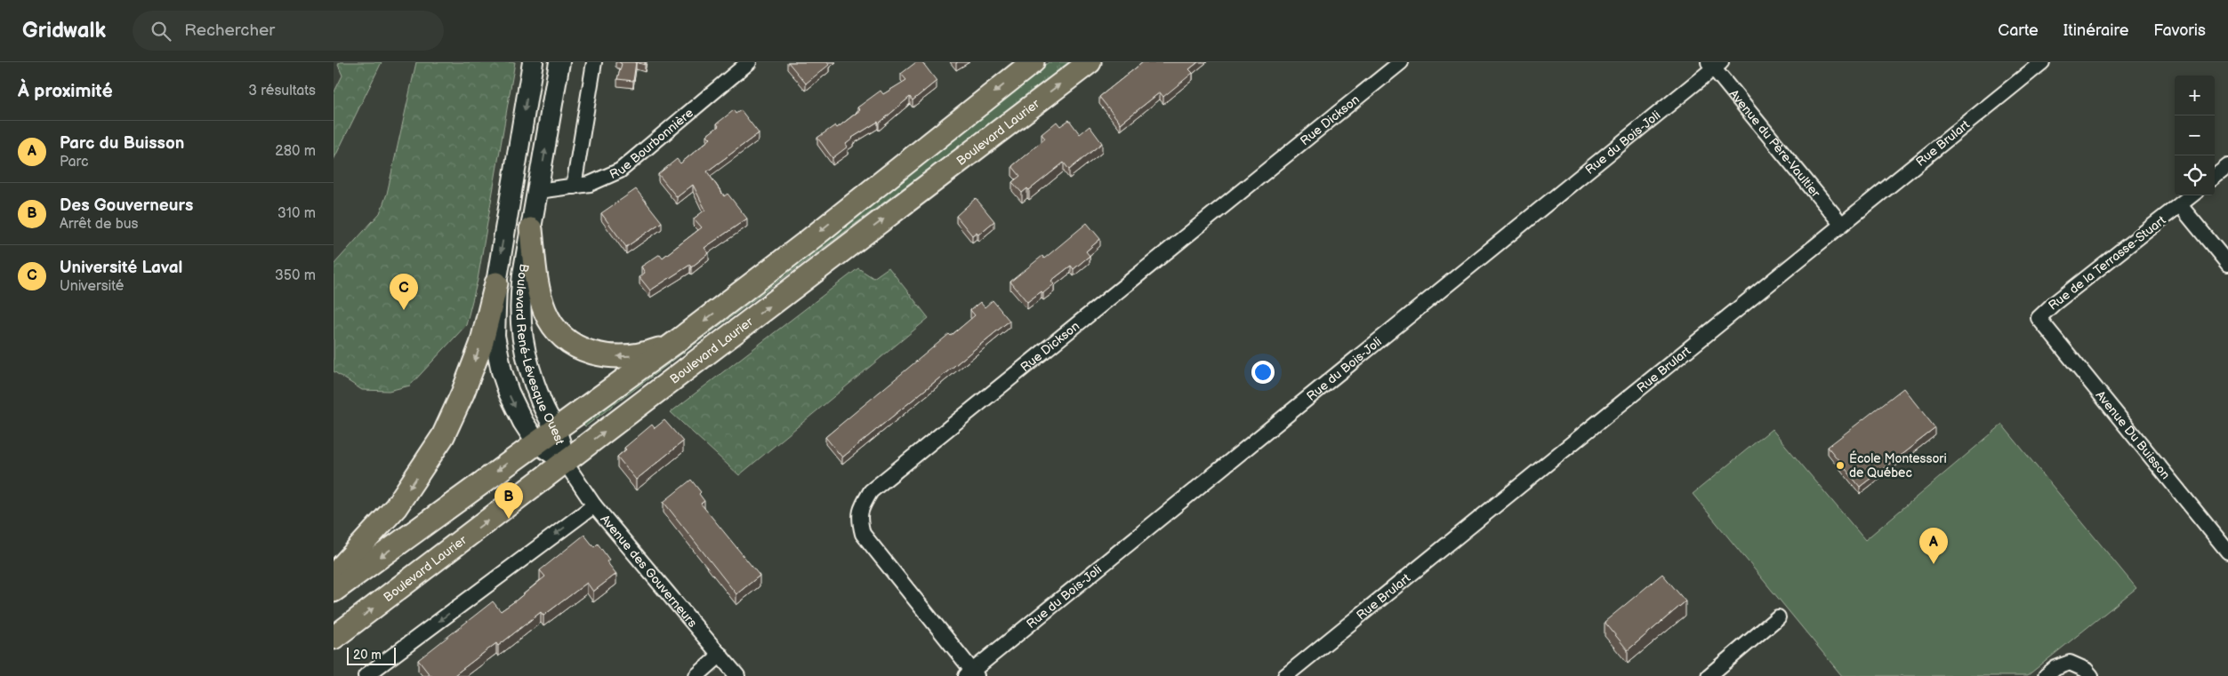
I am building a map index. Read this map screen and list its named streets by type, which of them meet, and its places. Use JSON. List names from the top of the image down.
{
  "streets": {
    "main road": ["Boulevard Laurier", "Boulevard René-Lévesque Ouest"],
    "street": [
      "Rue Dickson",
      "Rue Bourbonnière",
      "Rue du Bois-Joli",
      "Rue Brulart",
      "Avenue du Père-Vaultier",
      "Rue de la Terrasse-Stuart",
      "Avenue Du Buisson",
      "Avenue des Gouverneurs"
    ]
  },
  "crossings": [
    ["Rue Dickson", "Rue du Bois-Joli"],
    ["Boulevard Laurier", "Boulevard René-Lévesque Ouest"],
    ["Boulevard Laurier", "Avenue des Gouverneurs"],
    ["Rue Bourbonnière", "Boulevard René-Lévesque Ouest"],
    ["Rue du Bois-Joli", "Avenue du Père-Vaultier"],
    ["Rue Brulart", "Avenue du Père-Vaultier"],
    ["Rue de la Terrasse-Stuart", "Avenue Du Buisson"],
    ["Boulevard René-Lévesque Ouest", "Avenue des Gouverneurs"]
  ],
  "places": ["École Montessori de Québec"],
  "scale_bar": "20 m",
  "page": {
    "header": "Gridwalk",
    "search": "Rechercher",
    "nav": ["Carte", "Itinéraire", "Favoris"],
    "heading": ["À proximité", "3 résultats"],
    "map_buttons": ["+", "−"],
    "list": [
      {
        "mark": "A",
        "name": "Parc du Buisson",
        "note": "Parc",
        "value": "280 m"
      },
      {
        "mark": "B",
        "name": "Des Gouverneurs",
        "note": "Arrêt de bus",
        "value": "310 m"
      },
      {
        "mark": "C",
        "name": "Université Laval",
        "note": "Université",
        "value": "350 m"
      }
    ],
    "pins": ["C", "B", "A"],
    "scale": "20 m"
  }
}
